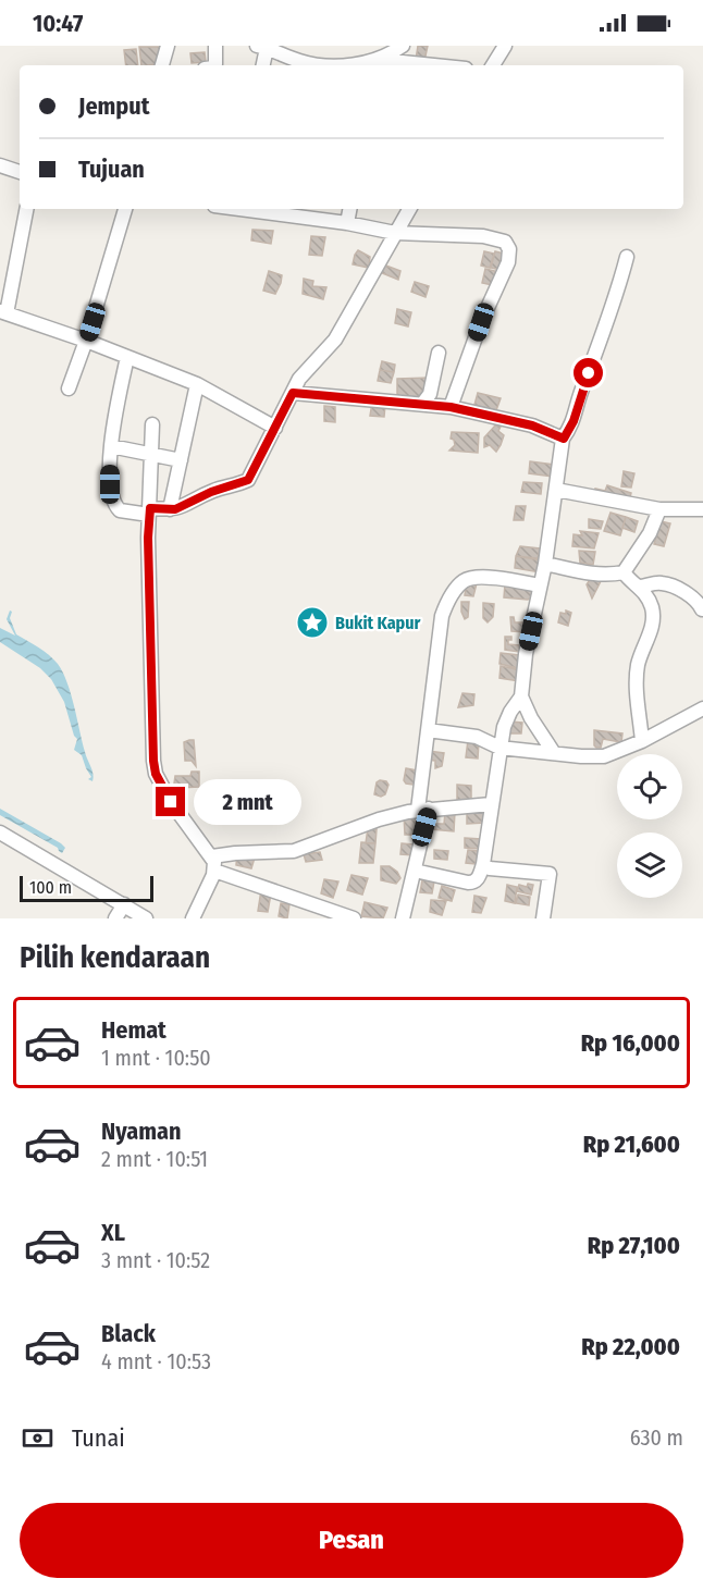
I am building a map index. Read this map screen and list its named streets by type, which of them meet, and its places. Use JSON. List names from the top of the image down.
{
  "places": {
    "place": ["Bukit Kapur"]
  },
  "scale_bar": "100 m",
  "page": {
    "status": "10:47",
    "banner": ["Jemput", "Tujuan"],
    "bubble": "2 mnt",
    "scale": "100 m",
    "heading": "Pilih kendaraan",
    "list": [
      {
        "name": "Hemat",
        "note": "1 mnt · 10:50",
        "value": "Rp 16,000"
      },
      {
        "name": "Nyaman",
        "note": "2 mnt · 10:51",
        "value": "Rp 21,600"
      },
      {
        "name": "XL",
        "note": "3 mnt · 10:52",
        "value": "Rp 27,100"
      },
      {
        "name": "Black",
        "note": "4 mnt · 10:53",
        "value": "Rp 22,000"
      }
    ],
    "pay": ["Tunai", "630 m"],
    "buttons": "Pesan"
  }
}
